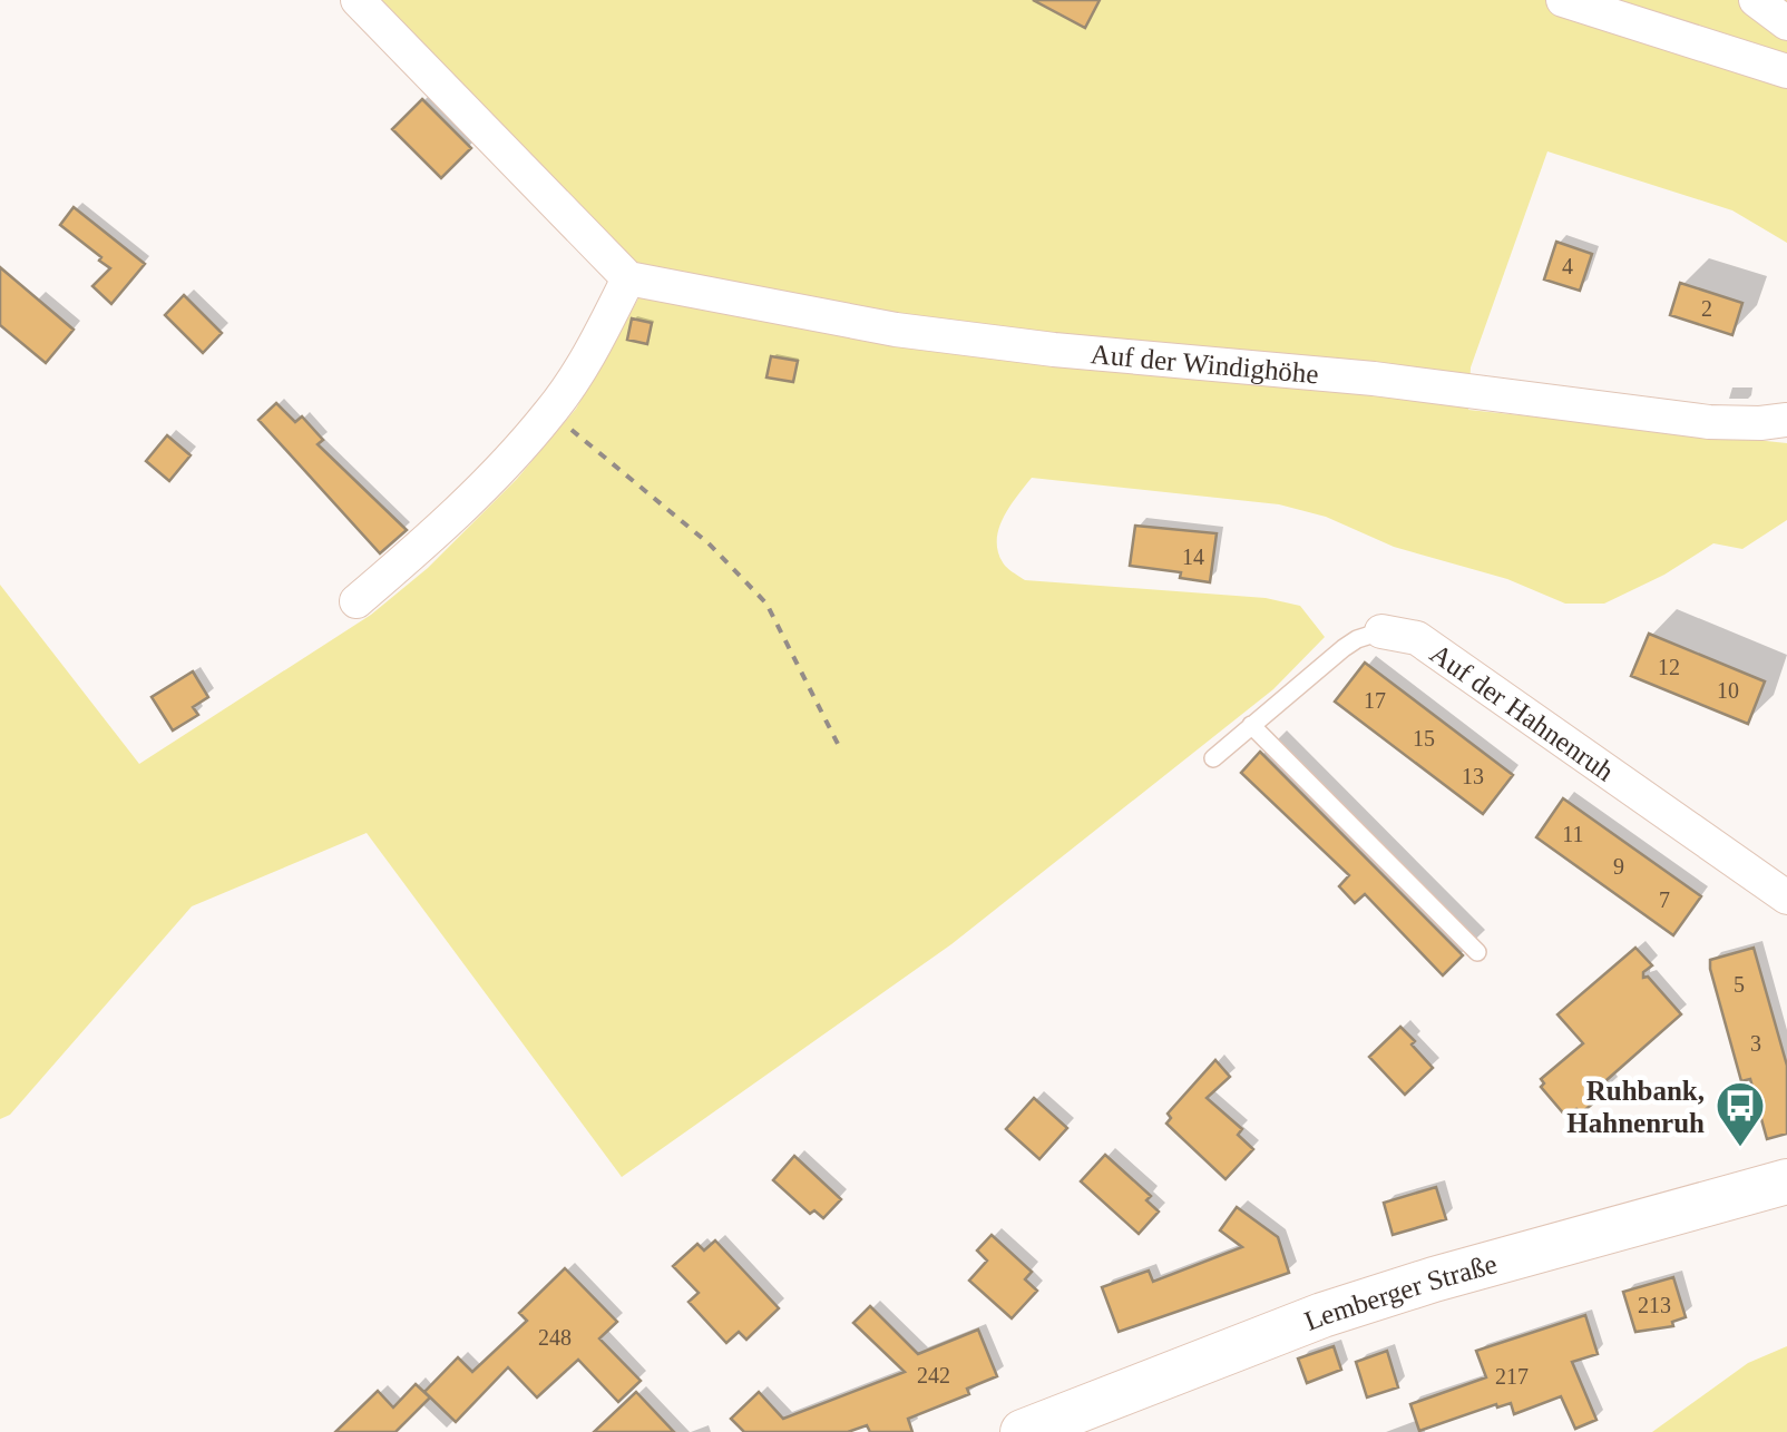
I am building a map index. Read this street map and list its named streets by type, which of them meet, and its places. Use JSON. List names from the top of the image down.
{
  "streets": {
    "main road": ["Lemberger Straße"],
    "street": ["Auf der Windighöhe", "Auf der Hahnenruh"]
  },
  "places": {
    "bus stop": ["Ruhbank, Hahnenruh"]
  },
  "house_numbers": [
    "4",
    "2",
    "14",
    "12",
    "10",
    "17",
    "15",
    "13",
    "11",
    "9",
    "7",
    "5",
    "3",
    "213",
    "248",
    "242",
    "217"
  ]
}
